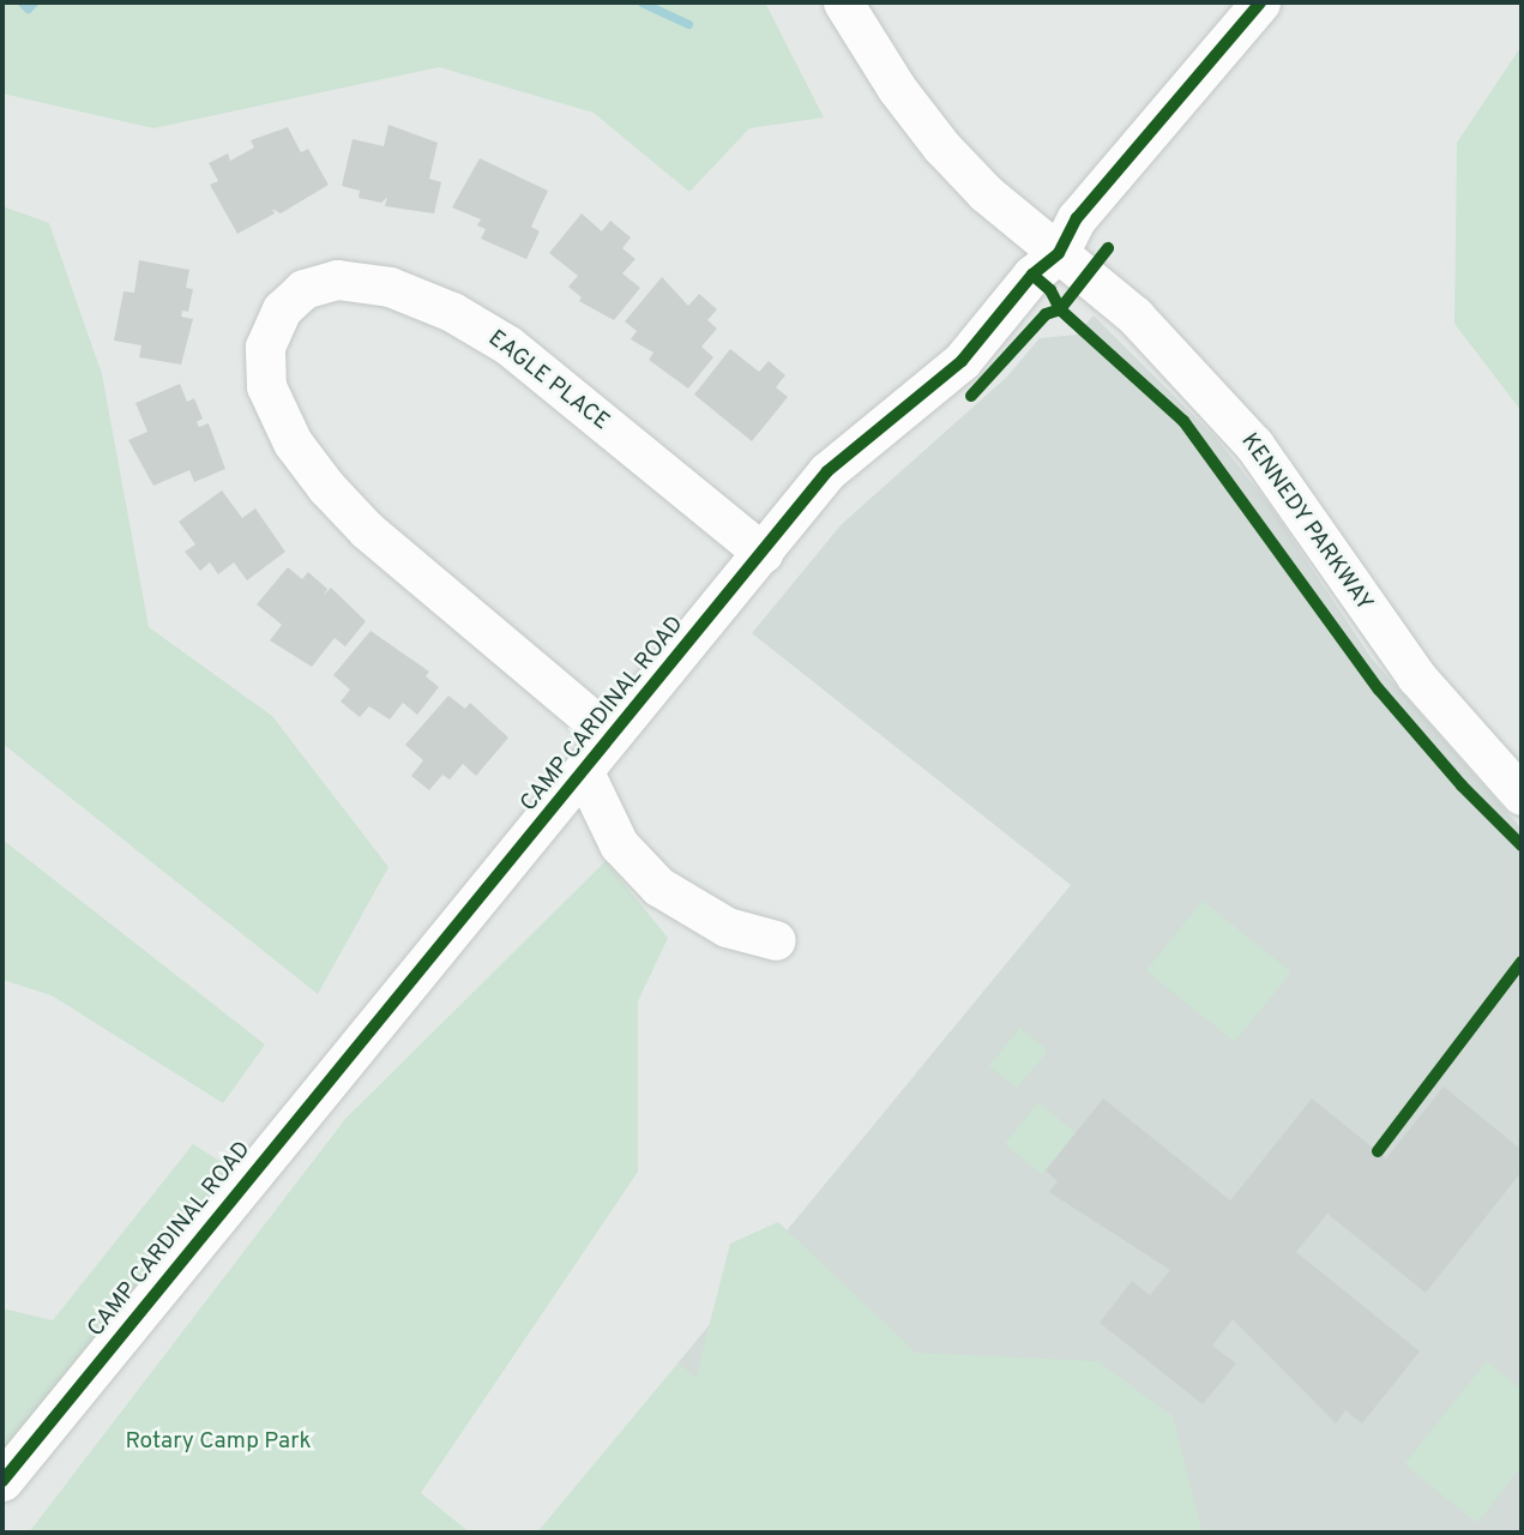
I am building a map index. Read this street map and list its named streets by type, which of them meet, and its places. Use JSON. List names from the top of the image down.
{
  "streets": {
    "street": ["EAGLE PLACE", "KENNEDY PARKWAY", "CAMP CARDINAL ROAD"]
  },
  "crossings": [
    ["EAGLE PLACE", "CAMP CARDINAL ROAD"],
    ["KENNEDY PARKWAY", "CAMP CARDINAL ROAD"]
  ],
  "parks": ["Rotary Camp Park"]
}
